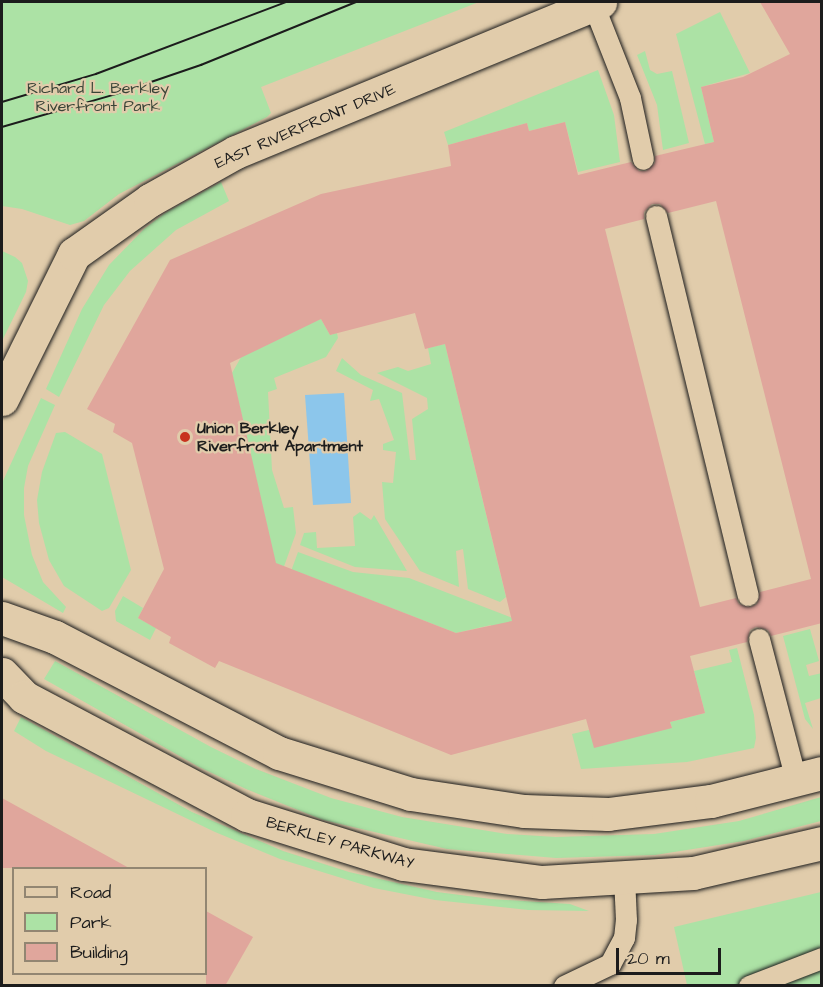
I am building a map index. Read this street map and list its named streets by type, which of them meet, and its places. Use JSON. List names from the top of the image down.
{
  "streets": {
    "main road": ["EAST RIVERFRONT DRIVE", "BERKLEY PARKWAY"]
  },
  "parks": ["Richard L. Berkley Riverfront Park"],
  "places": ["Union Berkley Riverfront Apartment"],
  "legend": ["Road", "Park", "Building"],
  "scale_bar": "20 m"
}
